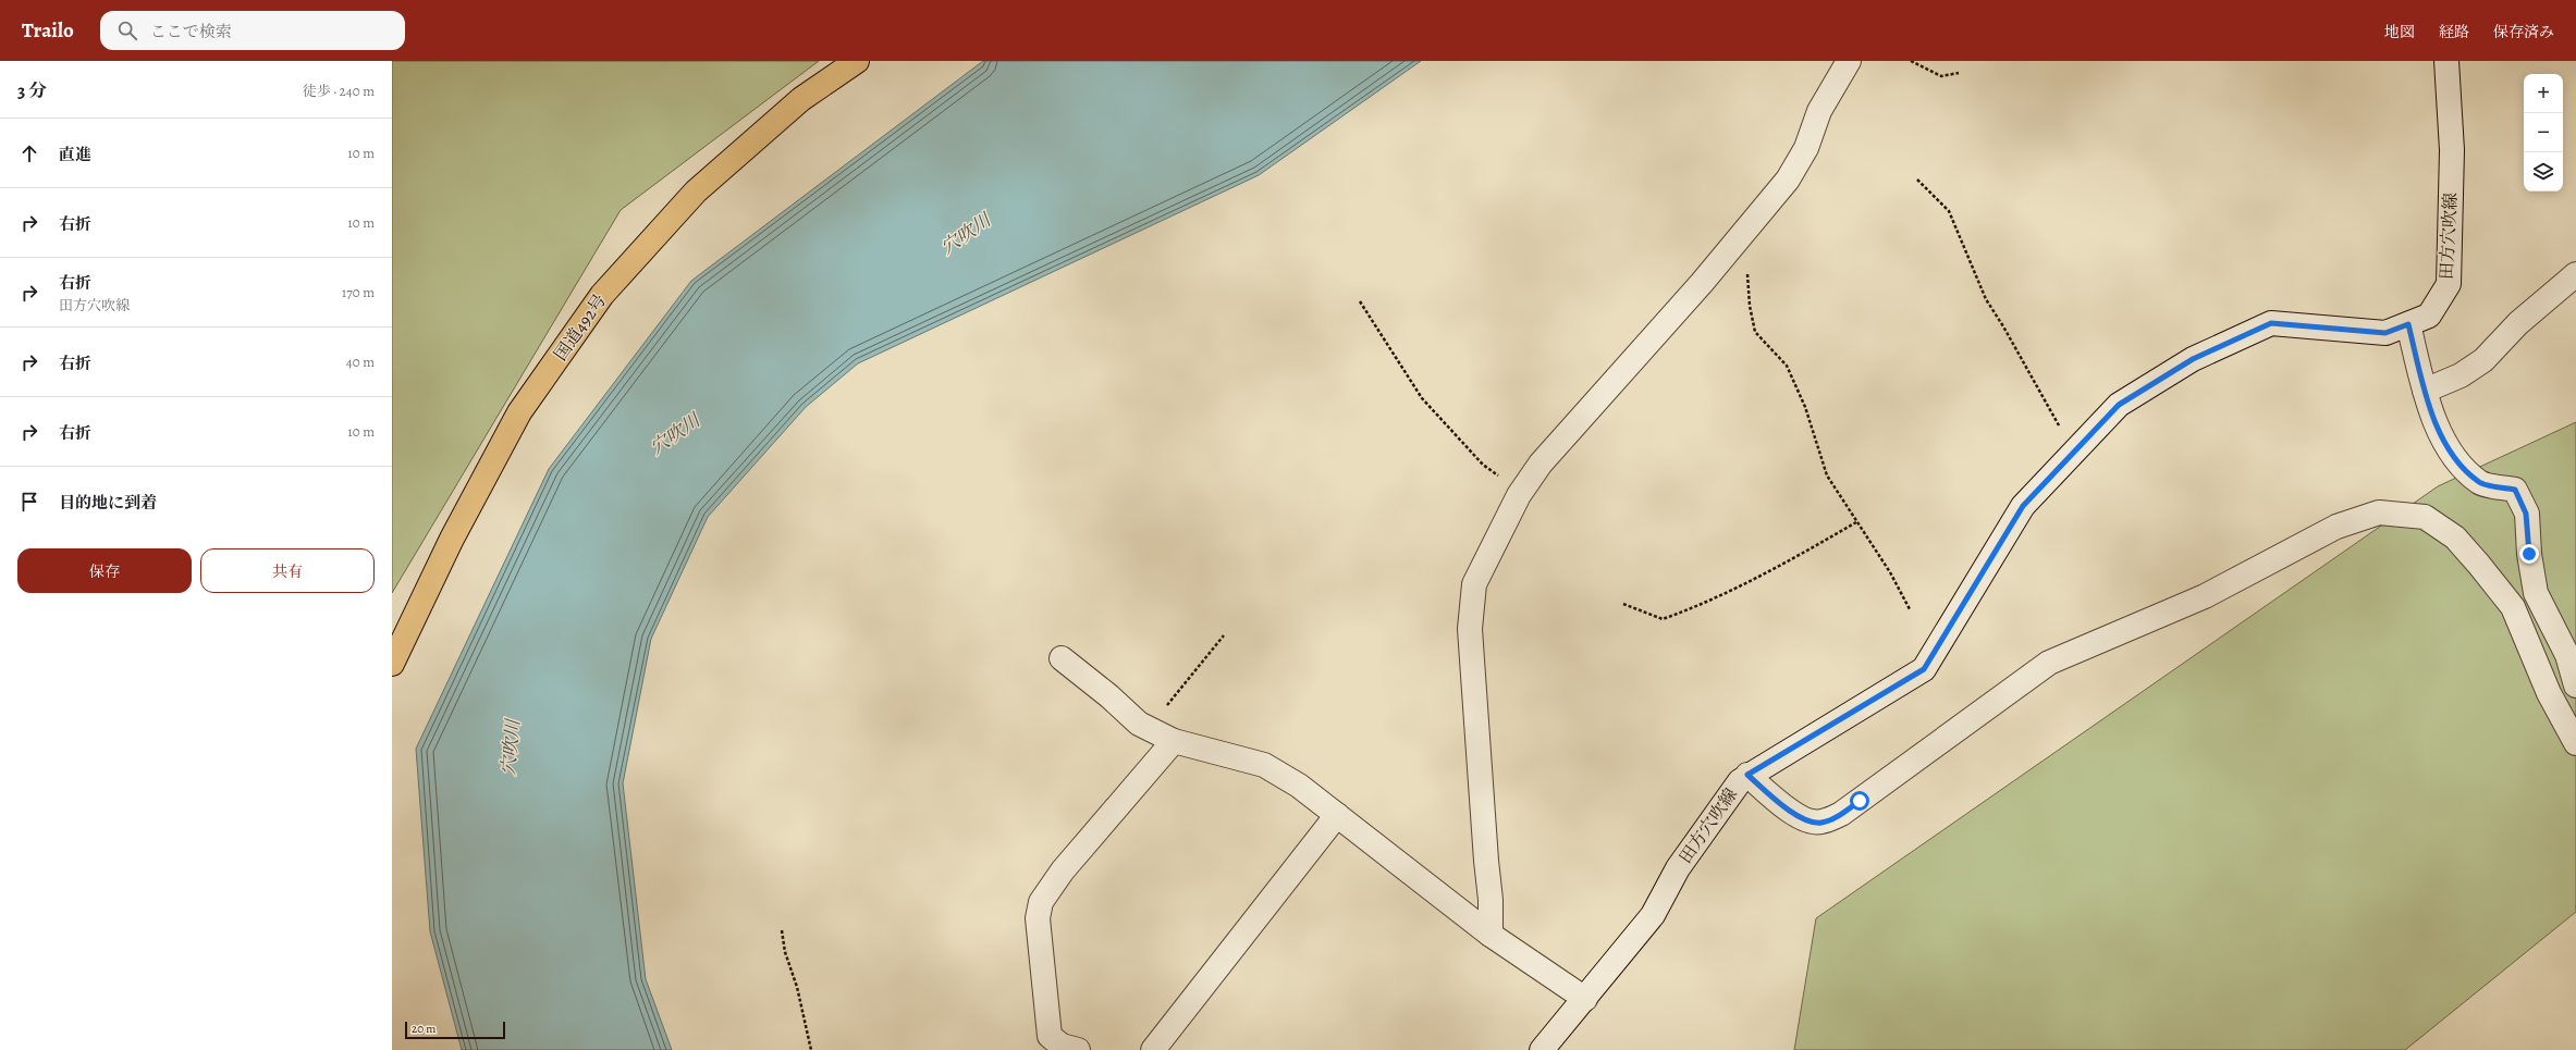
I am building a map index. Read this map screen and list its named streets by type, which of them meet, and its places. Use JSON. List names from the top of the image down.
{
  "streets": {
    "highway": ["国道492号"],
    "street": ["田方穴吹線"]
  },
  "water": ["穴吹川"],
  "scale_bar": "20 m",
  "page": {
    "header": "Trailo",
    "search": "ここで検索",
    "nav": ["地図", "経路", "保存済み"],
    "heading": ["3 分", "徒歩 · 240 m"],
    "map_buttons": ["+", "−"],
    "list": [
      ["直進", "10 m"],
      ["右折", "10 m"],
      ["右折", "田方穴吹線", "170 m"],
      ["右折", "40 m"],
      ["右折", "10 m"],
      "目的地に到着"
    ],
    "buttons": ["保存", "共有"],
    "scale": "20 m"
  }
}
